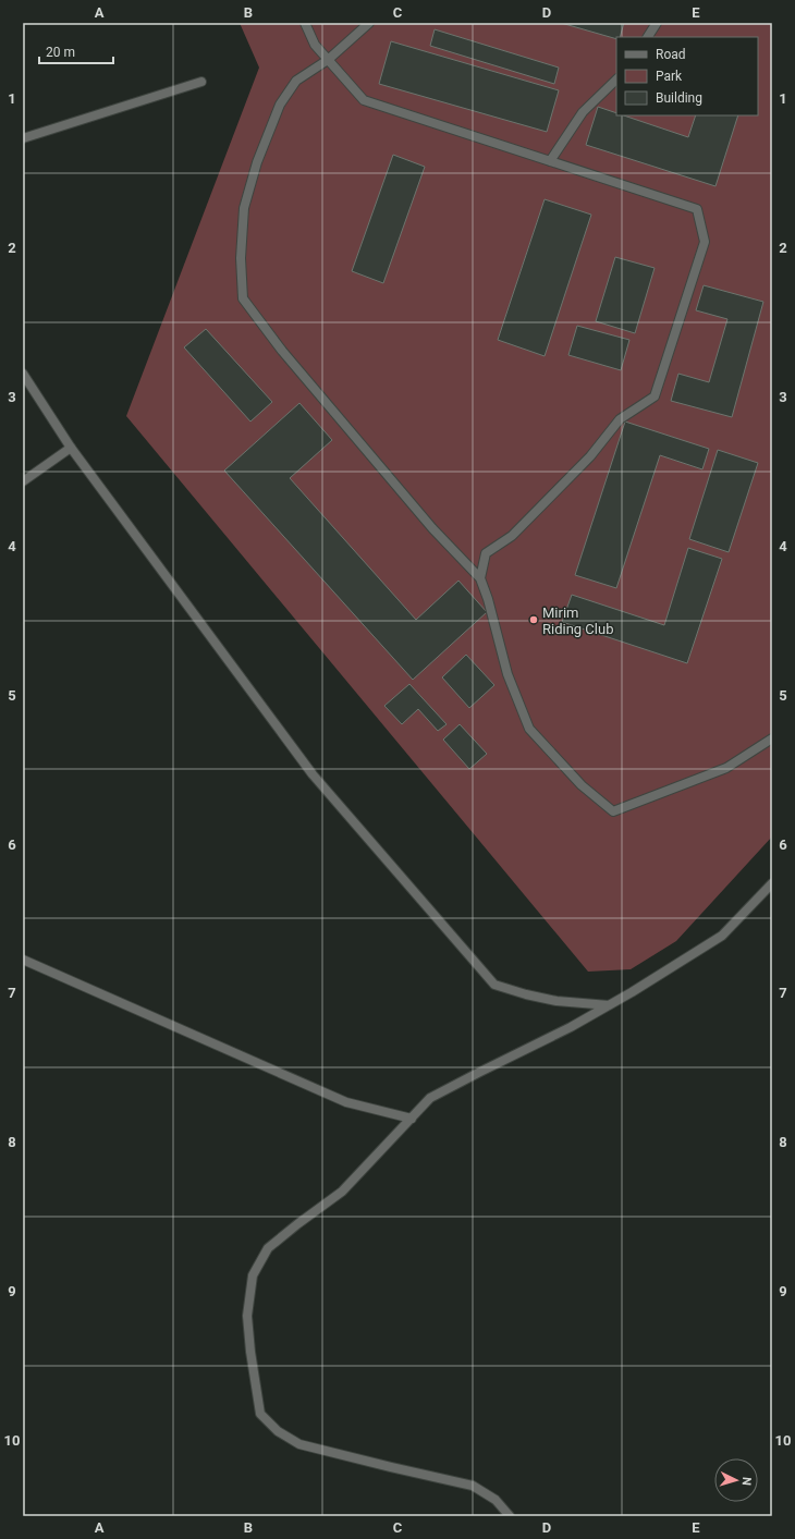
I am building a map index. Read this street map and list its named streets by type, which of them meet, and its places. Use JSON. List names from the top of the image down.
{
  "places": ["Mirim Riding Club"],
  "legend": ["Road", "Park", "Building"],
  "scale_bar": "20 m",
  "north": "right",
  "grid": {
    "columns": [
      "A",
      "B",
      "C",
      "D",
      "E"
    ],
    "rows": [
      "1",
      "2",
      "3",
      "4",
      "5",
      "6",
      "7",
      "8",
      "9",
      "10"
    ]
  }
}
